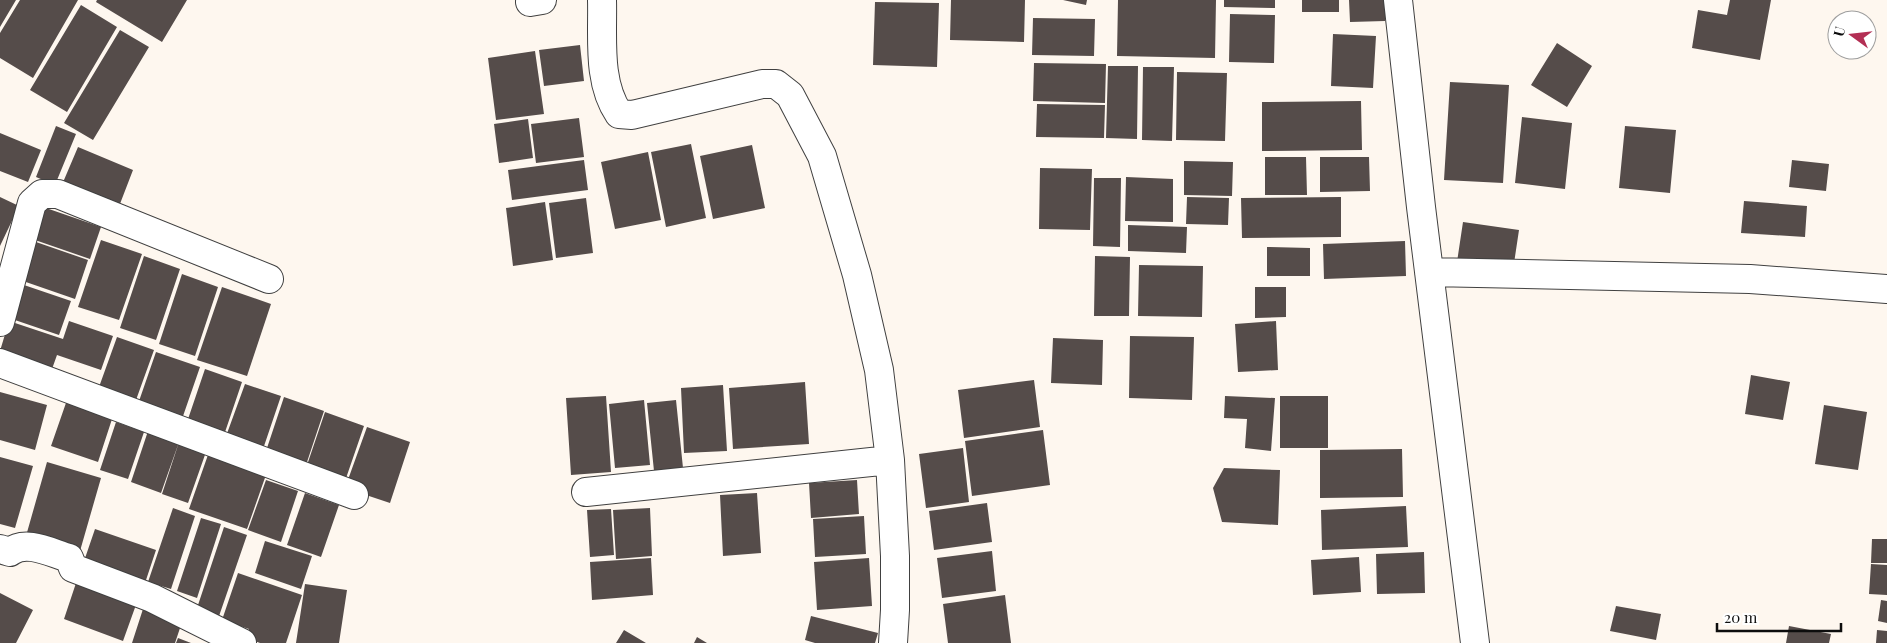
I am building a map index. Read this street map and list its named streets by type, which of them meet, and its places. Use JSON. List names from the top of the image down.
{
  "scale_bar": "20 m",
  "north": "left"
}
